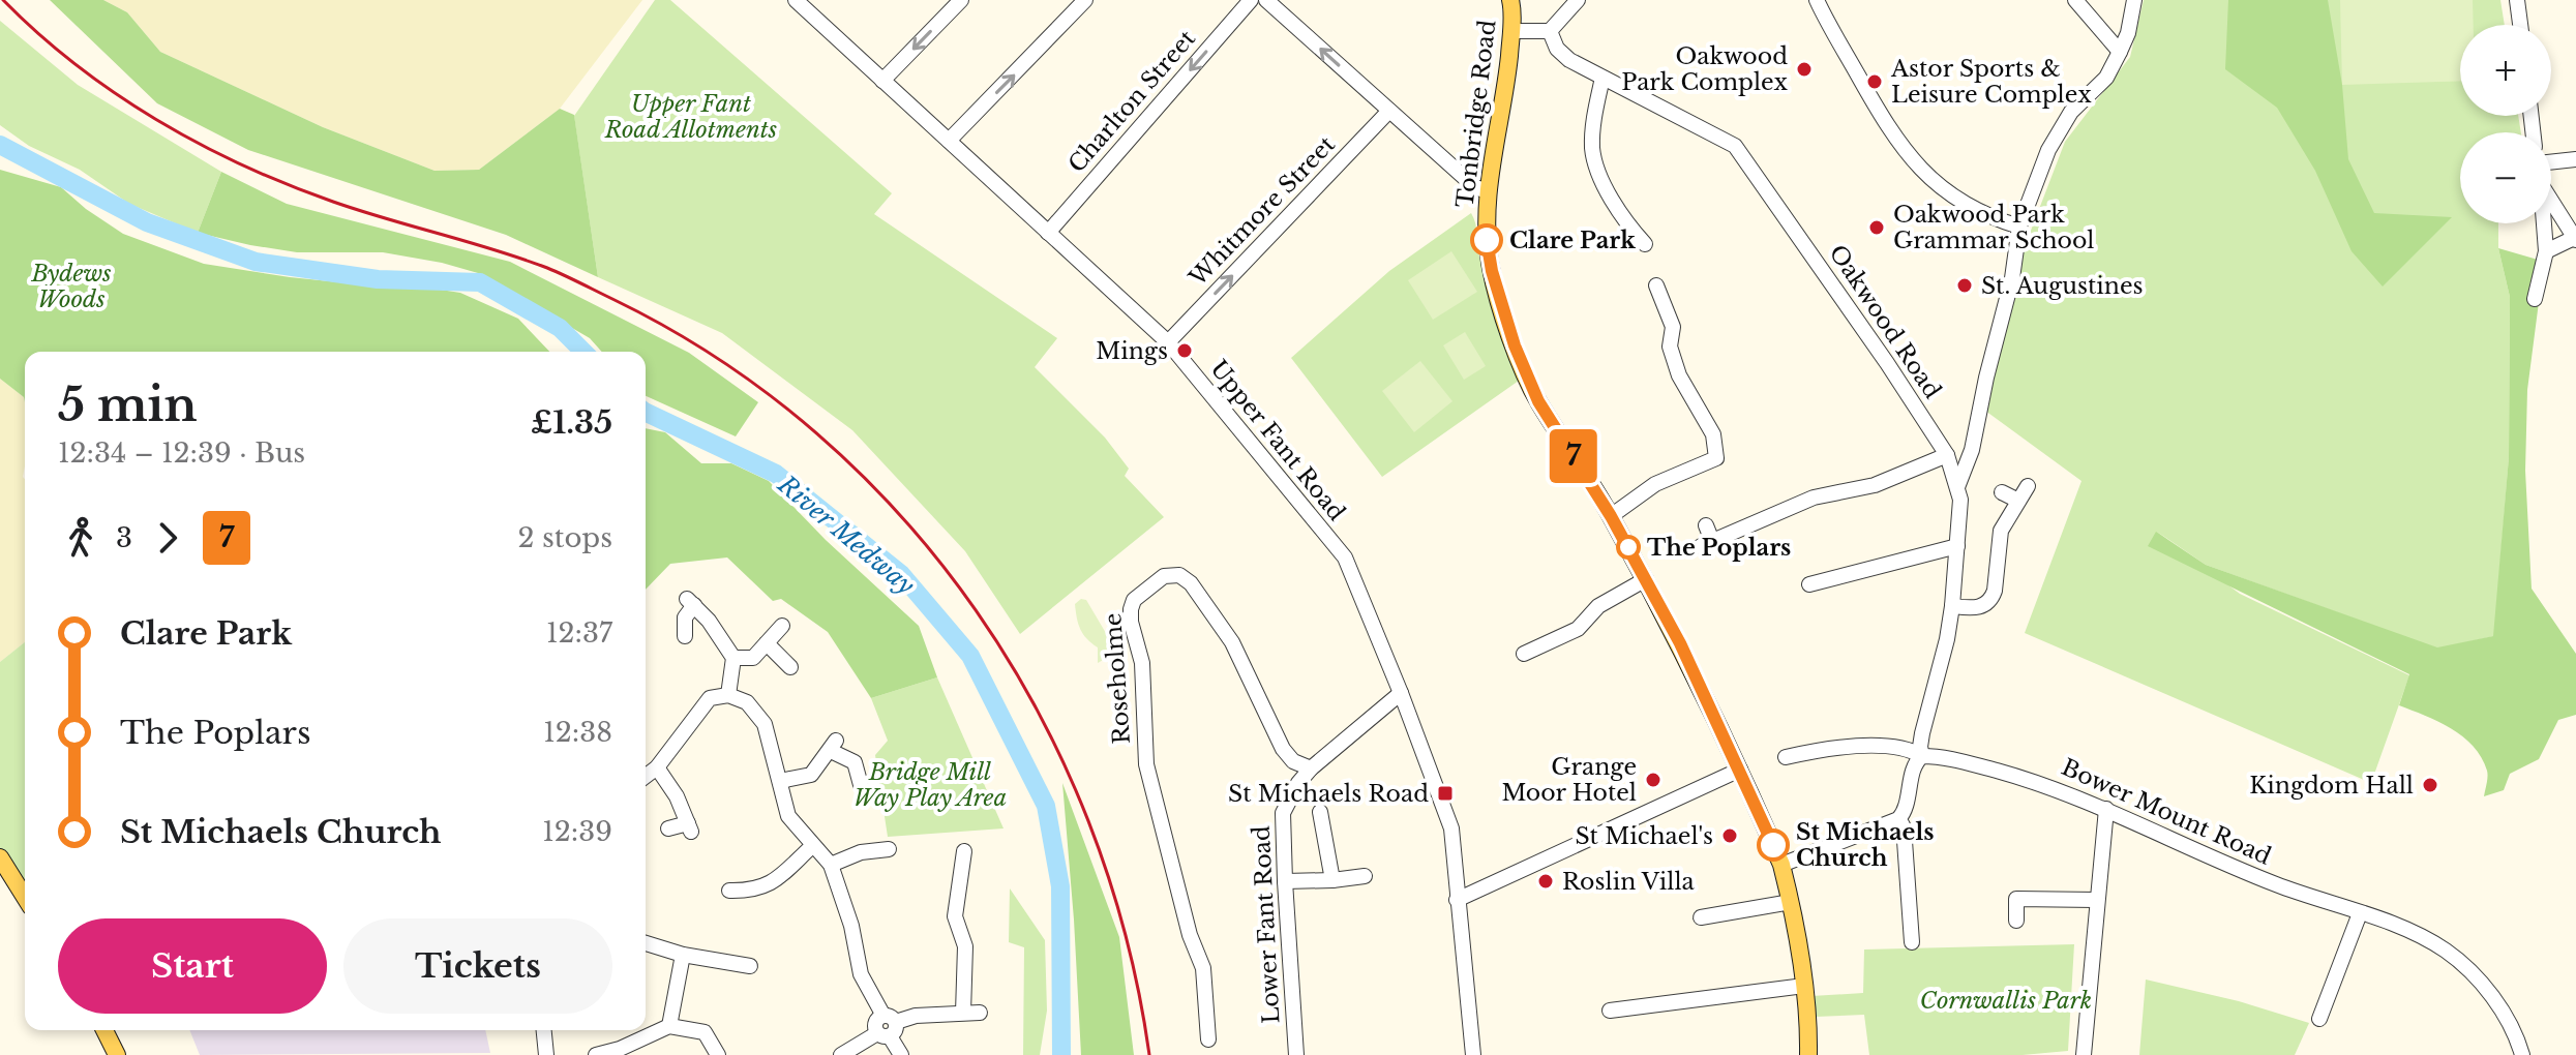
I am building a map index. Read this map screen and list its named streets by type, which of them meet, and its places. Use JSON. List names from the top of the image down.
{
  "streets": {
    "main road": ["Tonbridge Road"],
    "street": [
      "Charlton Street",
      "Whitmore Street",
      "Oakwood Road",
      "Upper Fant Road",
      "Roseholme",
      "Bower Mount Road",
      "Lower Fant Road"
    ]
  },
  "crossings": [
    ["Charlton Street", "Upper Fant Road"],
    ["Whitmore Street", "Upper Fant Road"],
    ["Oakwood Road", "Bower Mount Road"],
    ["Upper Fant Road", "Lower Fant Road"],
    ["Roseholme", "Lower Fant Road"]
  ],
  "one_way": ["Whitmore Street"],
  "water": ["River Medway"],
  "parks": [
    "Upper Fant Road Allotments",
    "Bydews Woods",
    "Bridge Mill Way Play Area",
    "Cornwallis Park"
  ],
  "places": {
    "other": [
      "Oakwood Park Complex",
      "Astor Sports & Leisure Complex",
      "Oakwood Park Grammar School",
      "Clare Park",
      "St. Augustines",
      "Mings",
      "The Poplars",
      "Grange Moor Hotel",
      "Kingdom Hall",
      "St Michael's",
      "St Michaels Church",
      "Roslin Villa"
    ],
    "transit": ["St Michaels Road"]
  },
  "lines": ["bus line 7"],
  "page": {
    "on_map": "7",
    "map_buttons": ["+", "−"],
    "heading": ["5 min", "12:34 – 12:39 · Bus", "£1.35"],
    "legs": ["3", "7", "2 stops"],
    "list": [
      {
        "name": "Clare Park",
        "value": "12:37"
      },
      {
        "name": "The Poplars",
        "value": "12:38"
      },
      {
        "name": "St Michaels Church",
        "value": "12:39"
      }
    ],
    "buttons": ["Start", "Tickets"]
  }
}
